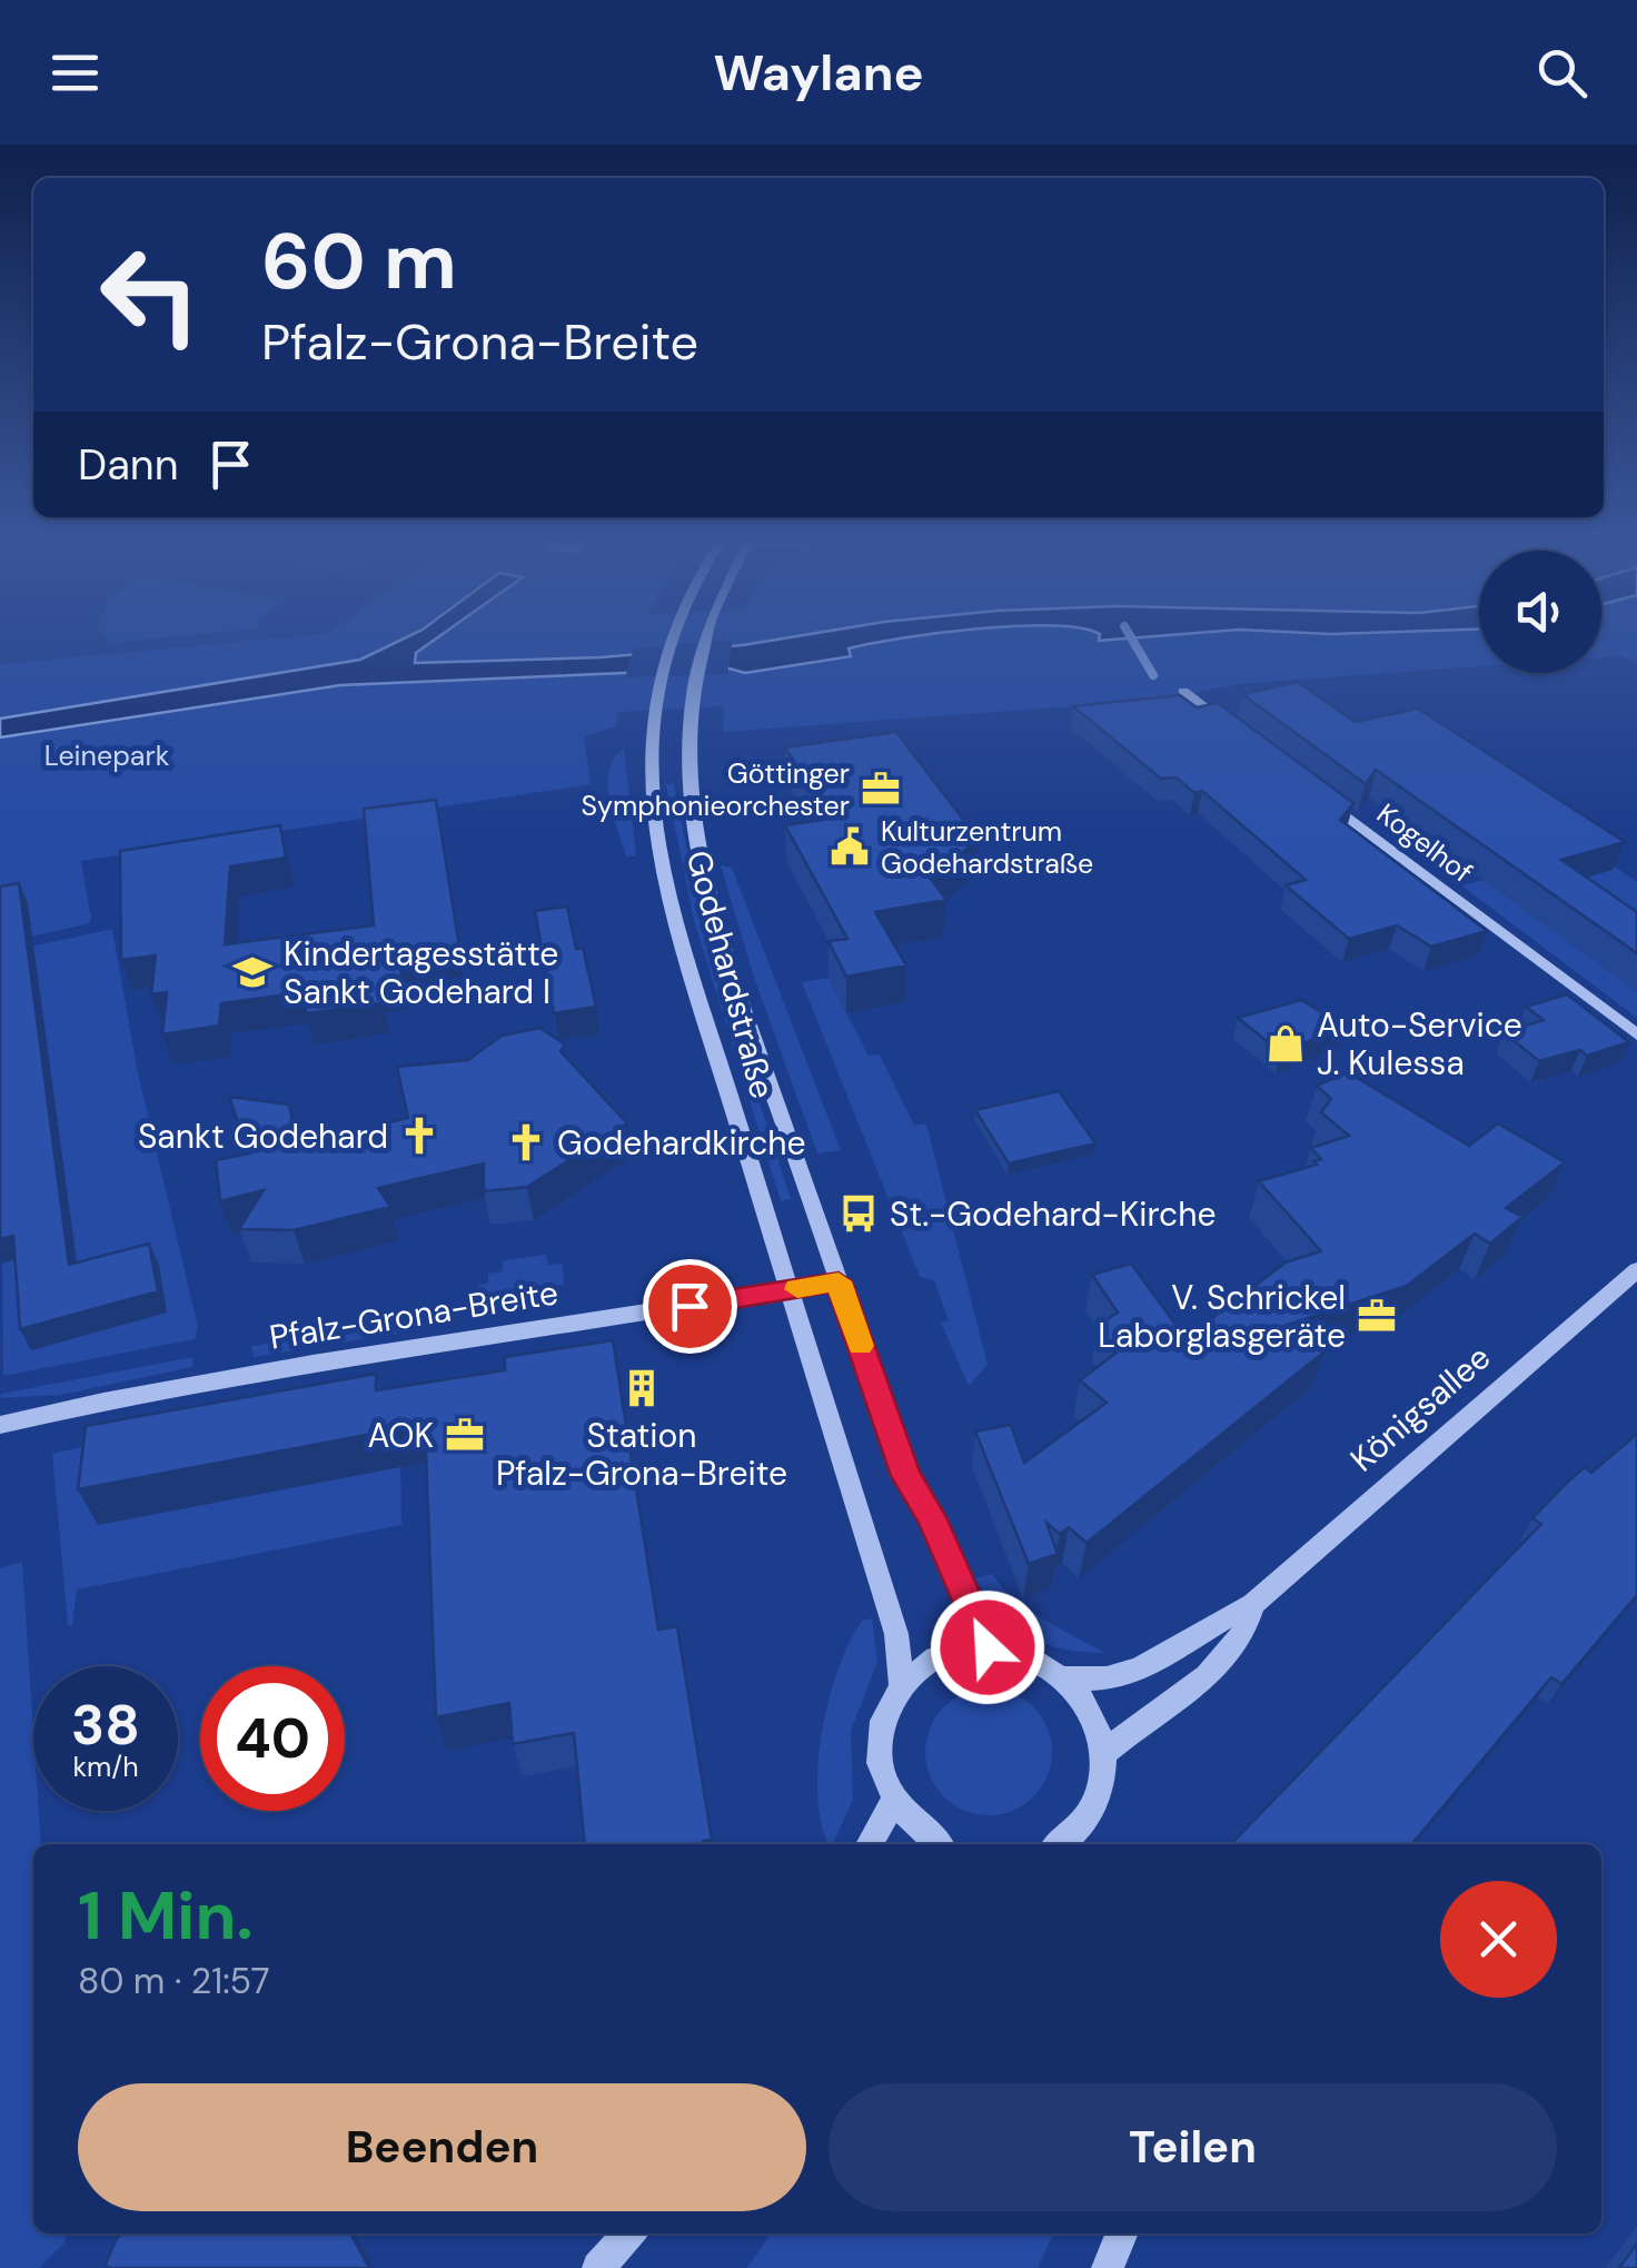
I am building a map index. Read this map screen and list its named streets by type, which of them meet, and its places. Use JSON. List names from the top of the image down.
{
  "streets": {
    "street": [
      "Kogelhof",
      "Godehardstraße",
      "Pfalz-Grona-Breite",
      "Königsallee"
    ]
  },
  "crossings": [
    ["Godehardstraße", "Pfalz-Grona-Breite"]
  ],
  "parks": ["Leinepark"],
  "places": {
    "office": ["Göttinger Symphonieorchester", "V. Schrickel Laborglasgeräte", "AOK"],
    "public building": ["Kulturzentrum Godehardstraße"],
    "school or university": ["Kindertagesstätte Sankt Godehard I"],
    "shop": ["Auto-Service J. Kulessa"],
    "church": ["Sankt Godehard", "Godehardkirche"],
    "bus stop": ["St.-Godehard-Kirche"],
    "building": ["Station Pfalz-Grona-Breite"]
  },
  "page": {
    "header": "Waylane",
    "turn": ["60 m", "Pfalz-Grona-Breite"],
    "then": "Dann",
    "speed": "38 km/h",
    "limit": "40",
    "heading": ["1 Min.", "80 m · 21:57"],
    "buttons": ["Beenden", "Teilen"]
  }
}
